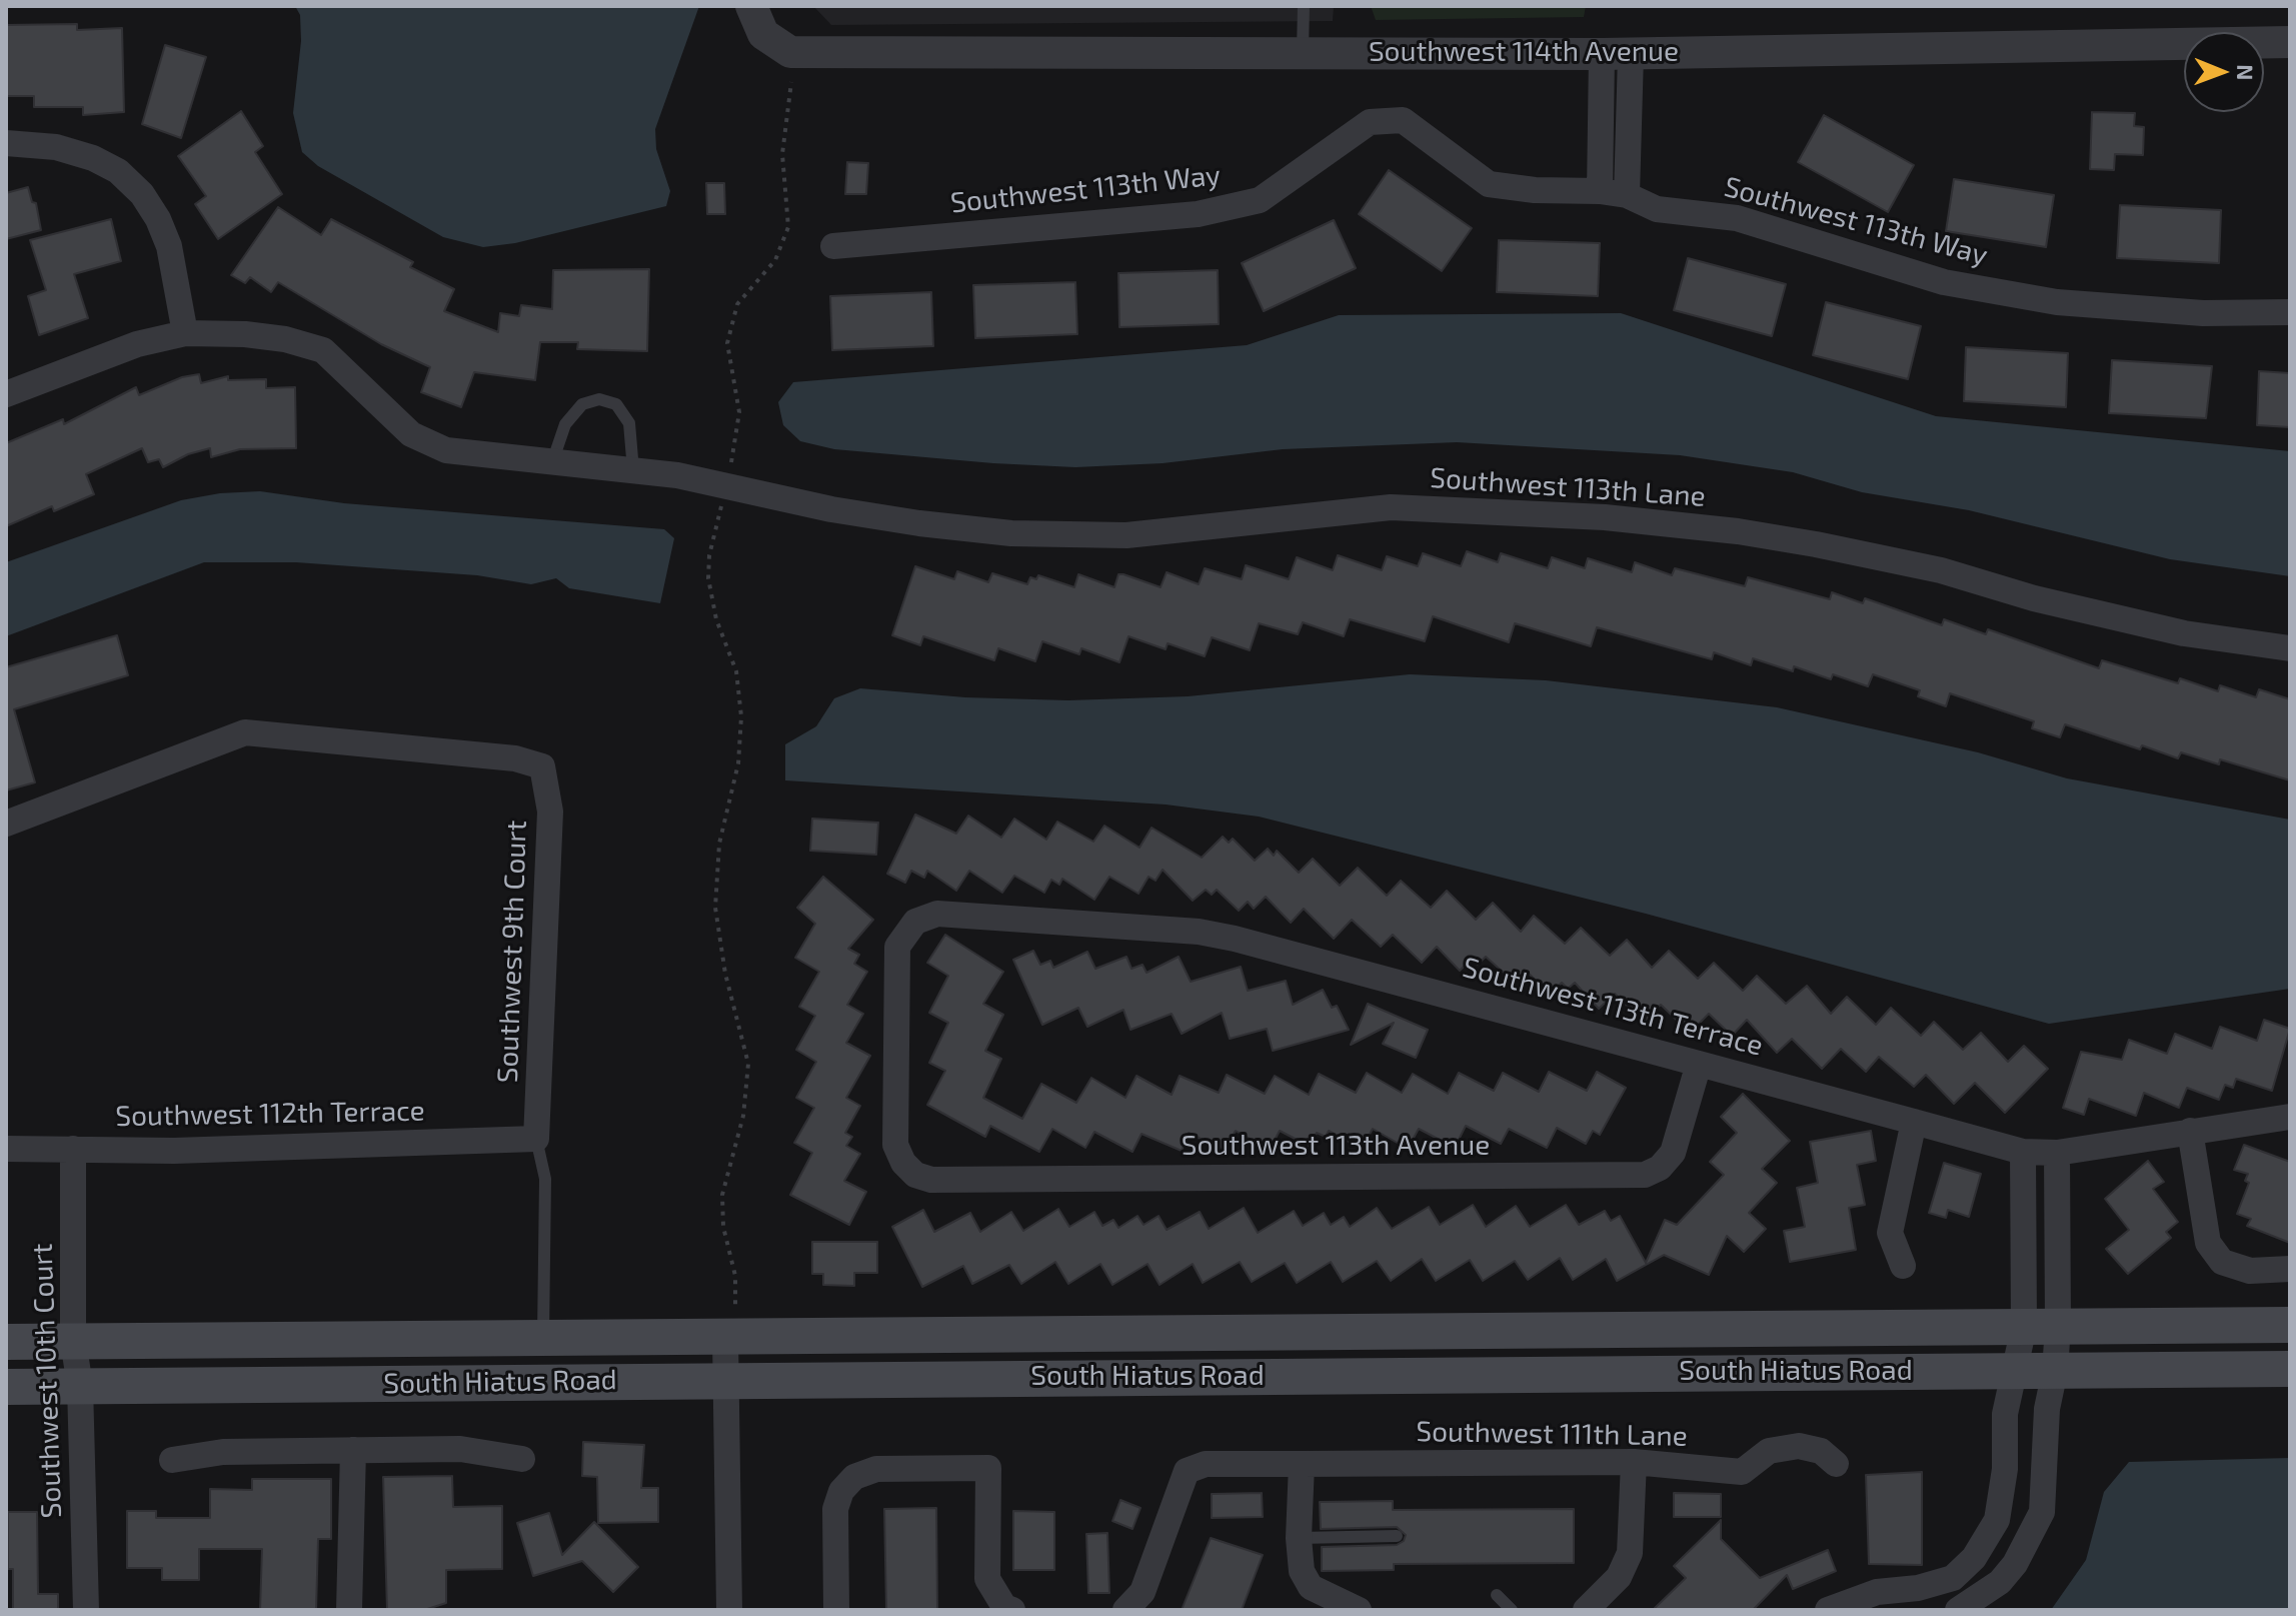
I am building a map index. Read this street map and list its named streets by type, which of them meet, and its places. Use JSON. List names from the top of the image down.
{
  "streets": {
    "main road": ["South Hiatus Road"],
    "street": [
      "Southwest 114th Avenue",
      "Southwest 113th Way",
      "Southwest 113th Lane",
      "Southwest 9th Court",
      "Southwest 113th Terrace",
      "Southwest 112th Terrace",
      "Southwest 113th Avenue",
      "Southwest 10th Court",
      "Southwest 111th Lane"
    ]
  },
  "crossings": [
    ["Southwest 9th Court", "Southwest 112th Terrace"],
    ["Southwest 113th Terrace", "Southwest 113th Avenue"],
    ["Southwest 112th Terrace", "Southwest 10th Court"],
    ["South Hiatus Road", "Southwest 10th Court"]
  ],
  "north": "right"
}
